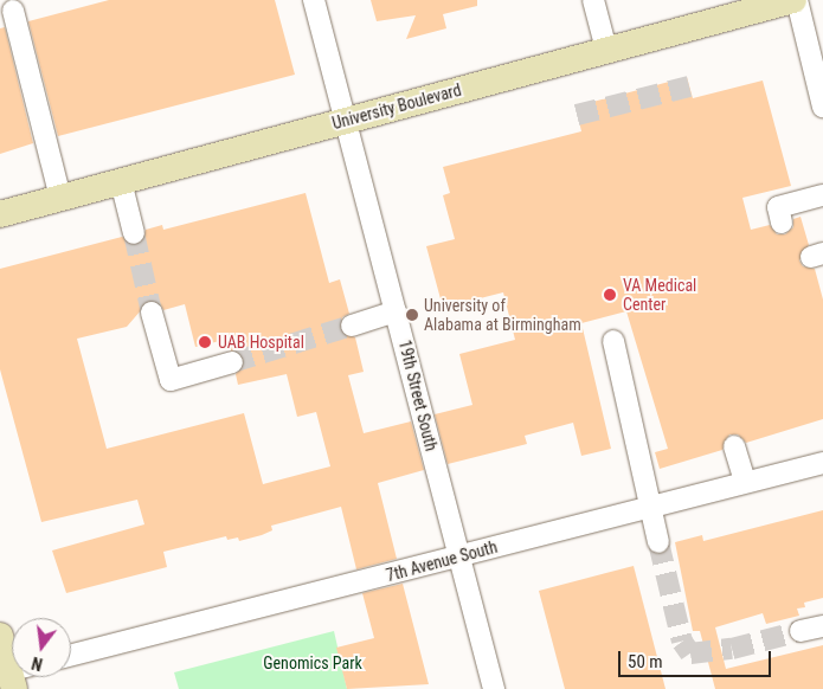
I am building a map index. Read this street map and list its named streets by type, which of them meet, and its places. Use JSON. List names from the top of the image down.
{
  "streets": {
    "main road": ["University Boulevard"],
    "street": ["19th Street South", "7th Avenue South"]
  },
  "crossings": [
    ["University Boulevard", "19th Street South"],
    ["19th Street South", "7th Avenue South"]
  ],
  "parks": ["Genomics Park"],
  "places": ["VA Medical Center", "University of Alabama at Birmingham", "UAB Hospital"],
  "scale_bar": "50 m",
  "north": "bottom"
}
